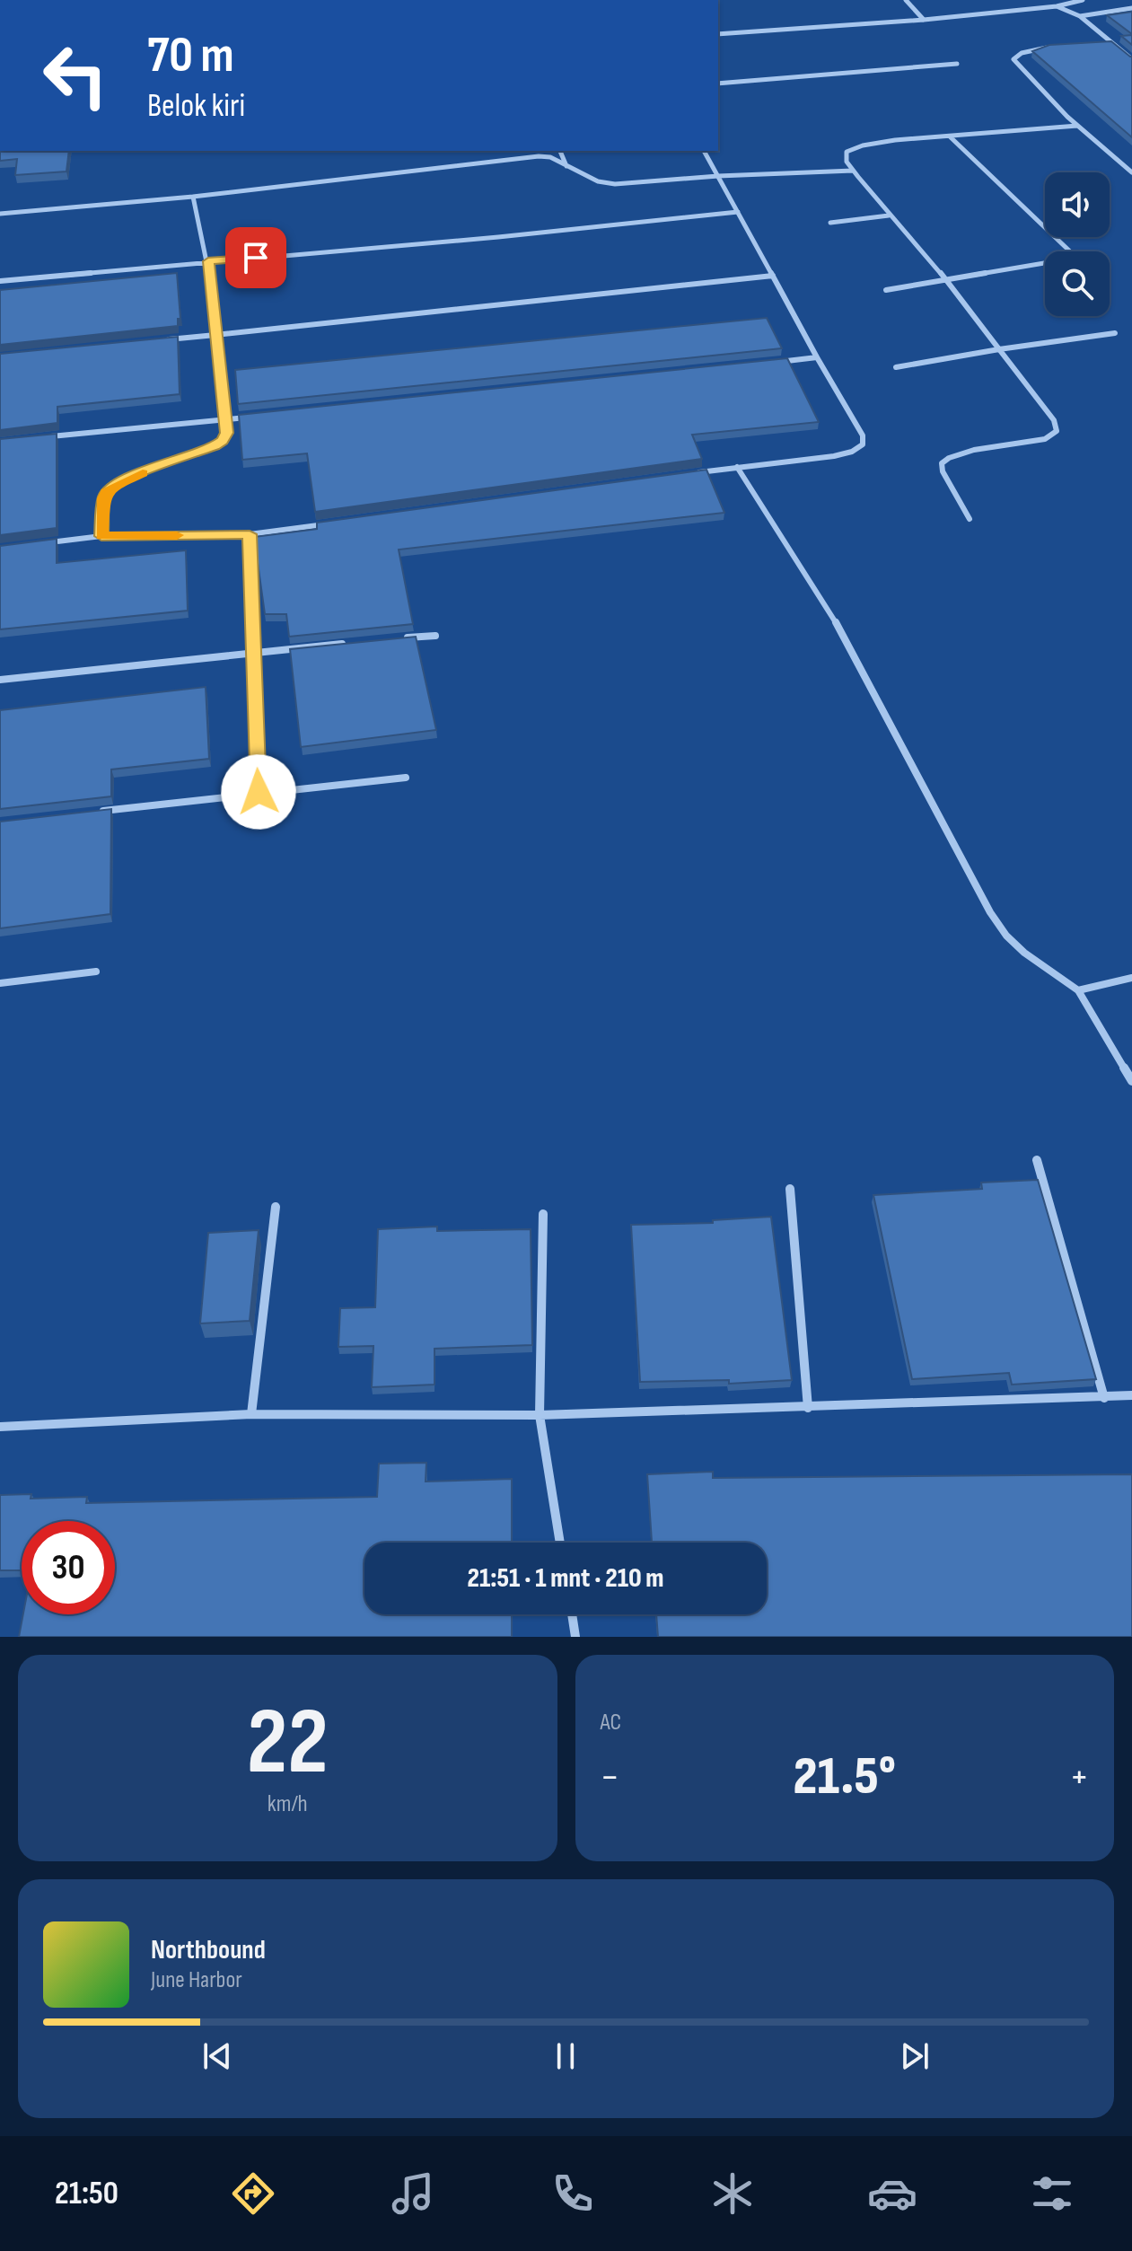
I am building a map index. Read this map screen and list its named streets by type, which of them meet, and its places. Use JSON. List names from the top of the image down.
{
  "page": {
    "turn": ["70 m", "Belok kiri"],
    "limit": "30",
    "trip": "21:51 · 1 mnt · 210 m",
    "tile": [
      ["22", "km/h"],
      "AC"
    ],
    "heat": ["−", "21.5°", "+"],
    "song": ["Northbound", "June Harbor"],
    "tabs": "21:50"
  }
}
